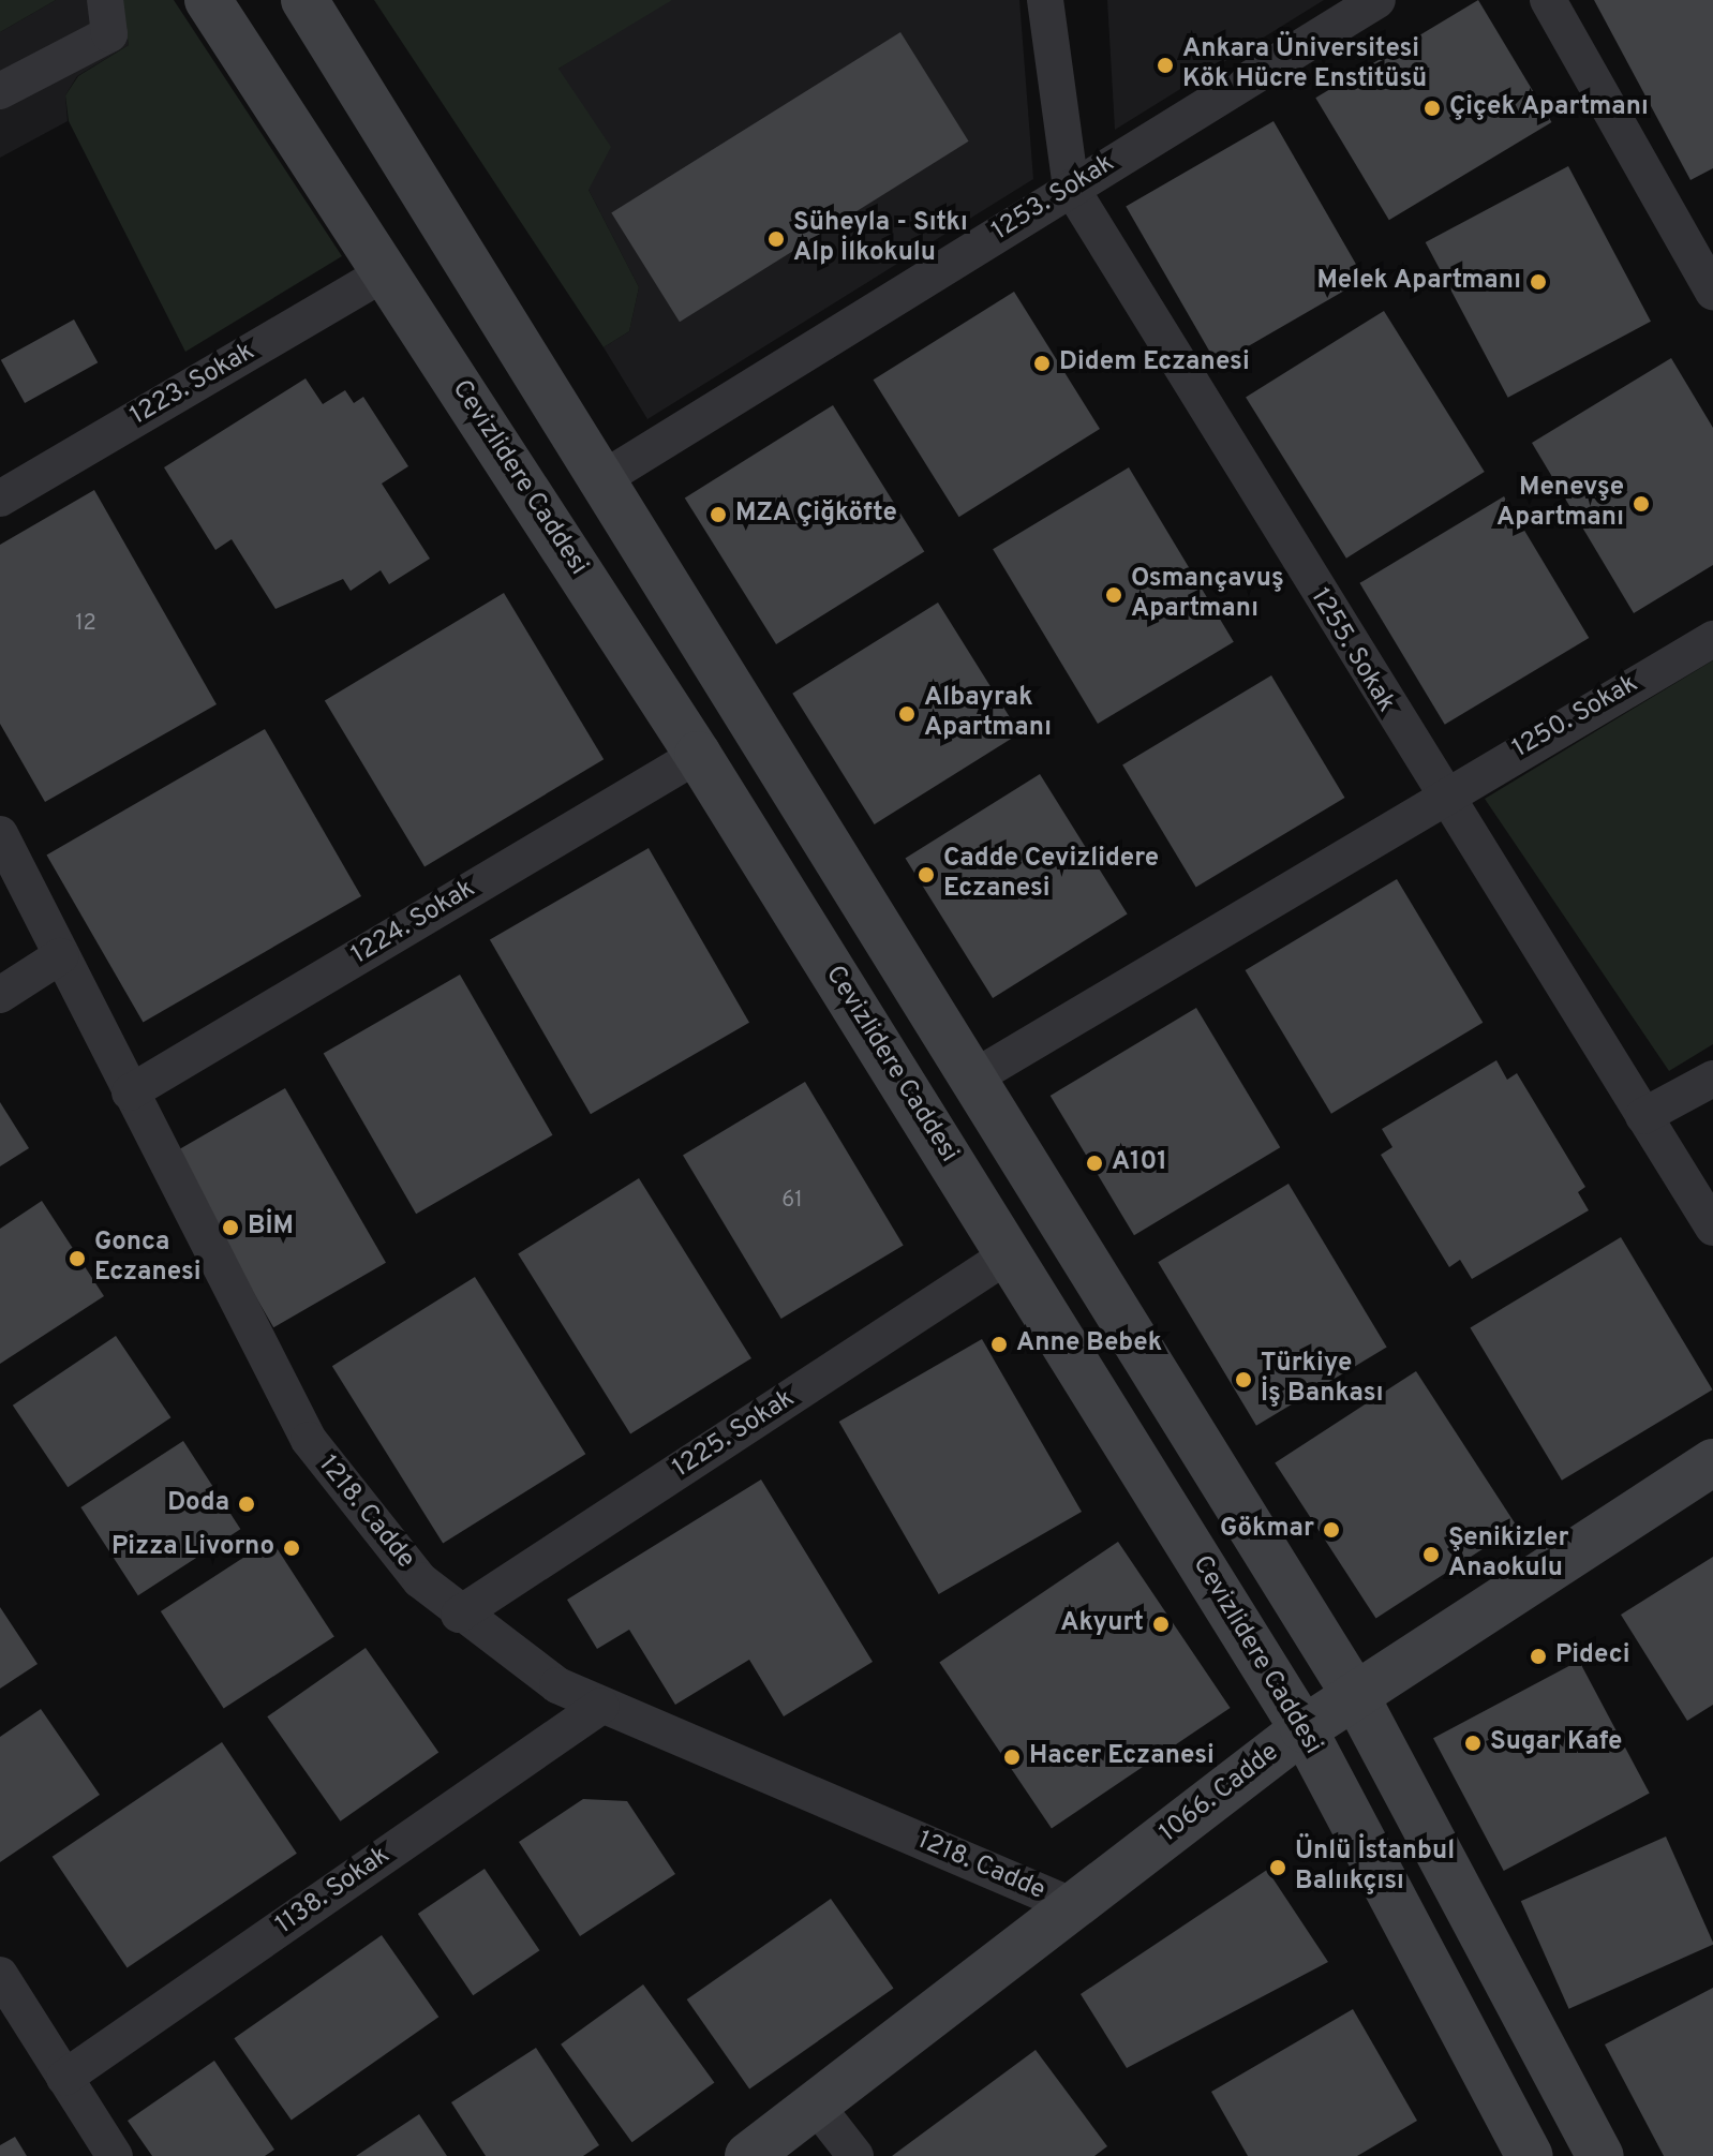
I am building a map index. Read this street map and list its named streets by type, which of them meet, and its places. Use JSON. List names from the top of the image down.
{
  "streets": {
    "main road": ["Cevizlidere Caddesi", "1066. Cadde"],
    "street": [
      "1253. Sokak",
      "1223. Sokak",
      "1255. Sokak",
      "1250. Sokak",
      "1224. Sokak",
      "1225. Sokak",
      "1218. Cadde",
      "1138. Sokak"
    ]
  },
  "crossings": [
    ["1253. Sokak", "1255. Sokak"],
    ["1223. Sokak", "Cevizlidere Caddesi"],
    ["Cevizlidere Caddesi", "1224. Sokak"],
    ["Cevizlidere Caddesi", "1225. Sokak"],
    ["Cevizlidere Caddesi", "1066. Cadde"],
    ["1255. Sokak", "1250. Sokak"],
    ["1224. Sokak", "1218. Cadde"],
    ["1225. Sokak", "1218. Cadde"],
    ["1218. Cadde", "1066. Cadde"],
    ["1218. Cadde", "1138. Sokak"]
  ],
  "places": [
    "Ankara Üniversitesi Kök Hücre Enstitüsü",
    "Çiçek Apartmanı",
    "Süheyla - Sıtkı Alp İlkokulu",
    "Melek Apartmanı",
    "Didem Eczanesi",
    "Menevşe Apartmanı",
    "MZA Çiğköfte",
    "Osmançavuş Apartmanı",
    "Albayrak Apartmanı",
    "Cadde Cevizlidere Eczanesi",
    "A101",
    "BİM",
    "Gonca Eczanesi",
    "Anne Bebek",
    "Türkiye İş Bankası",
    "Doda",
    "Gökmar",
    "Pizza Livorno",
    "Şenikizler Anaokulu",
    "Akyurt",
    "Pideci",
    "Sugar Kafe",
    "Hacer Eczanesi",
    "Ünlü İstanbul Balııkçısı"
  ],
  "house_numbers": ["12", "61"]
}
